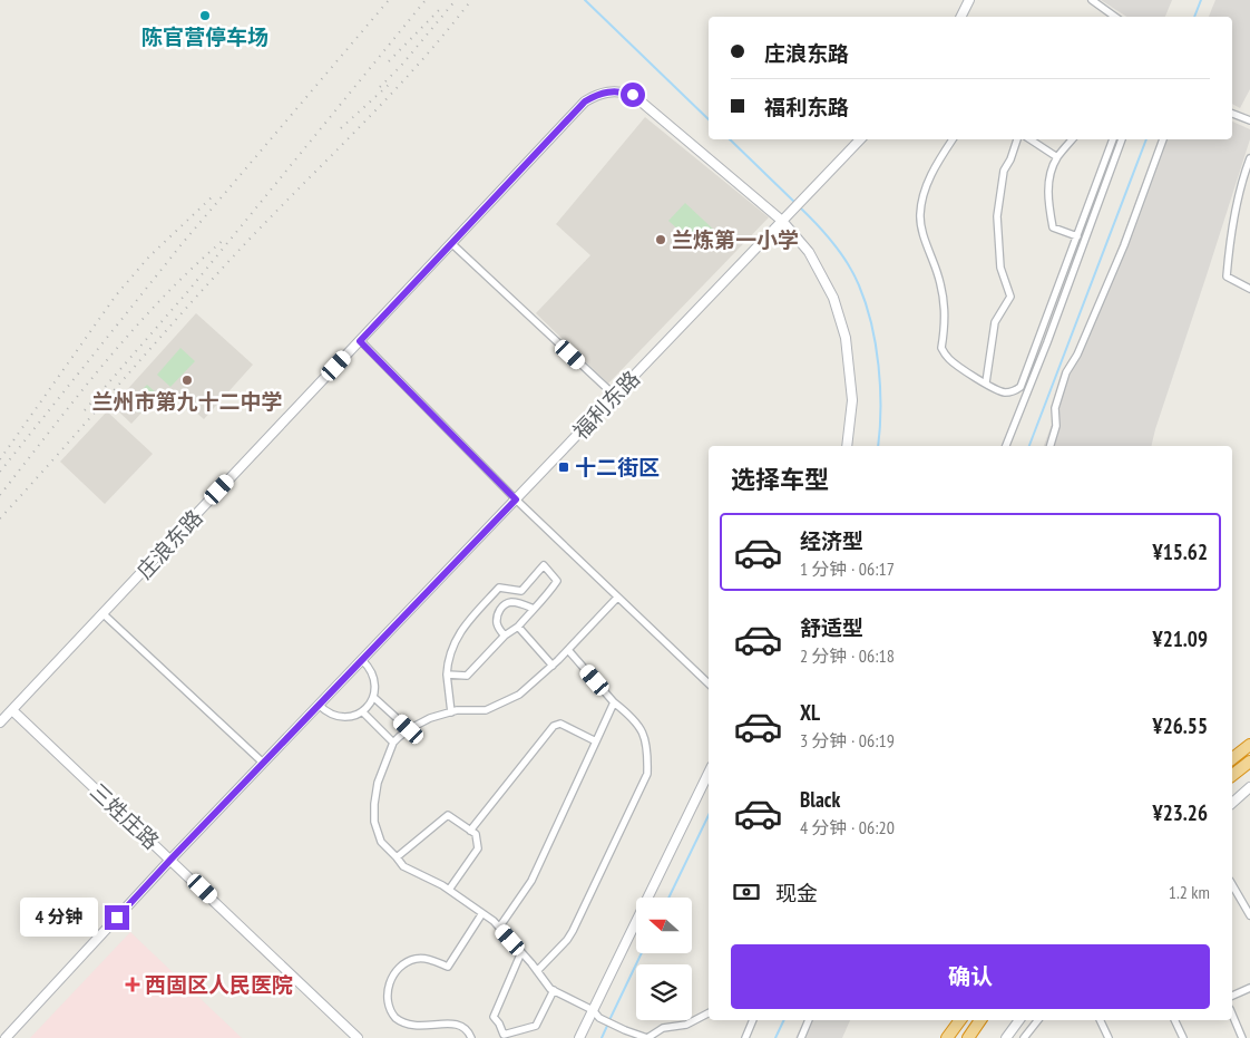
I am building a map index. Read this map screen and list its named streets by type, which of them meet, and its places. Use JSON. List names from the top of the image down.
{
  "streets": {
    "street": ["福利东路", "庄浪东路", "三姓庄路"]
  },
  "crossings": [
    ["福利东路", "庄浪东路"],
    ["福利东路", "三姓庄路"],
    ["庄浪东路", "三姓庄路"]
  ],
  "places": {
    "other": ["陈官营停车场", "兰炼第一小学", "兰州市第九十二中学"],
    "transit": ["十二街区"],
    "health": ["西固区人民医院"]
  },
  "north": "left",
  "page": {
    "banner": ["庄浪东路", "福利东路"],
    "heading": "选择车型",
    "list": [
      {
        "name": "经济型",
        "note": "1 分钟 · 06:17",
        "value": "¥15.62"
      },
      {
        "name": "舒适型",
        "note": "2 分钟 · 06:18",
        "value": "¥21.09"
      },
      {
        "name": "XL",
        "note": "3 分钟 · 06:19",
        "value": "¥26.55"
      },
      {
        "name": "Black",
        "note": "4 分钟 · 06:20",
        "value": "¥23.26"
      }
    ],
    "pay": ["现金", "1.2 km"],
    "bubble": "4 分钟",
    "buttons": "确认"
  }
}
